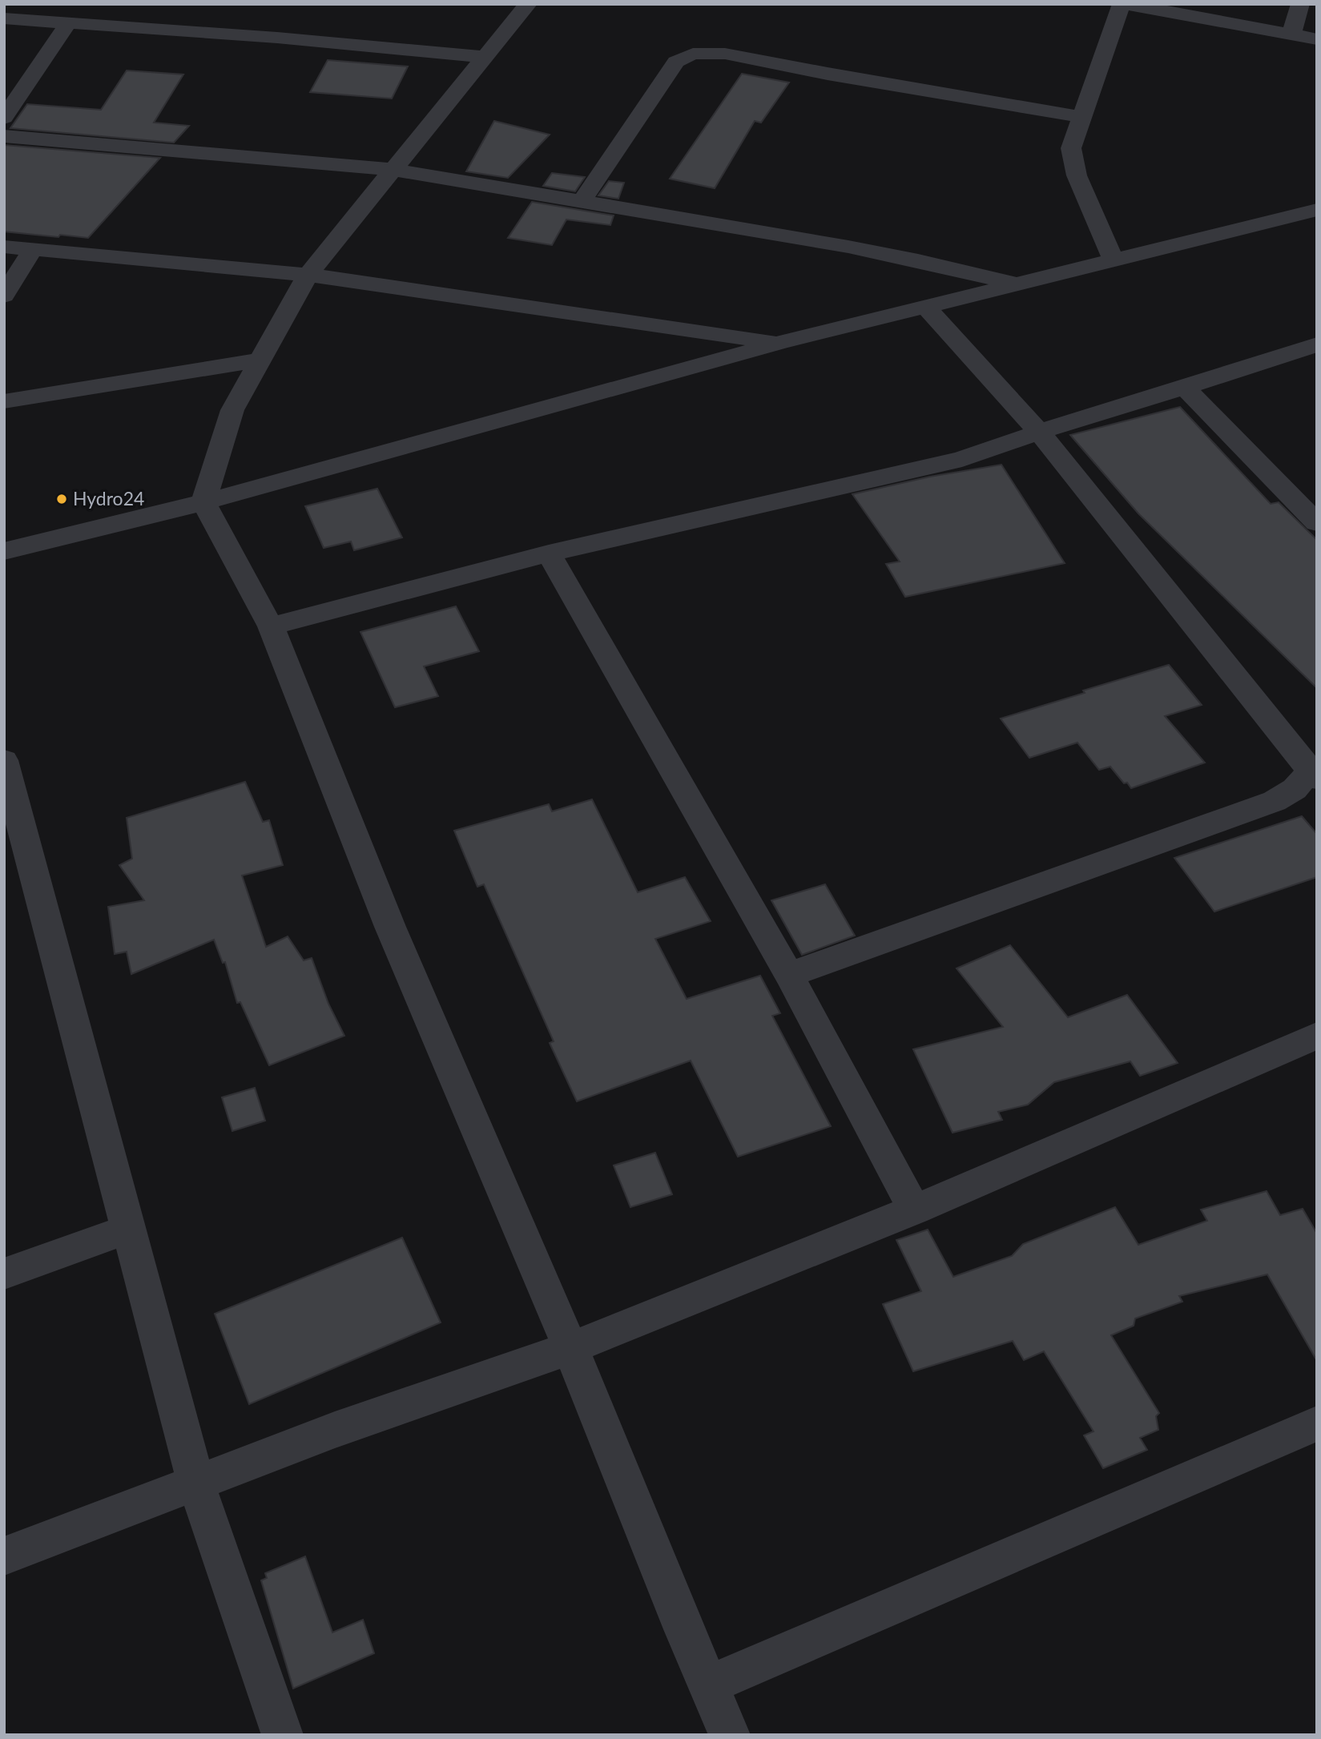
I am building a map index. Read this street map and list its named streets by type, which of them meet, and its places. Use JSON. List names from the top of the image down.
{
  "places": ["Hydro24"]
}
